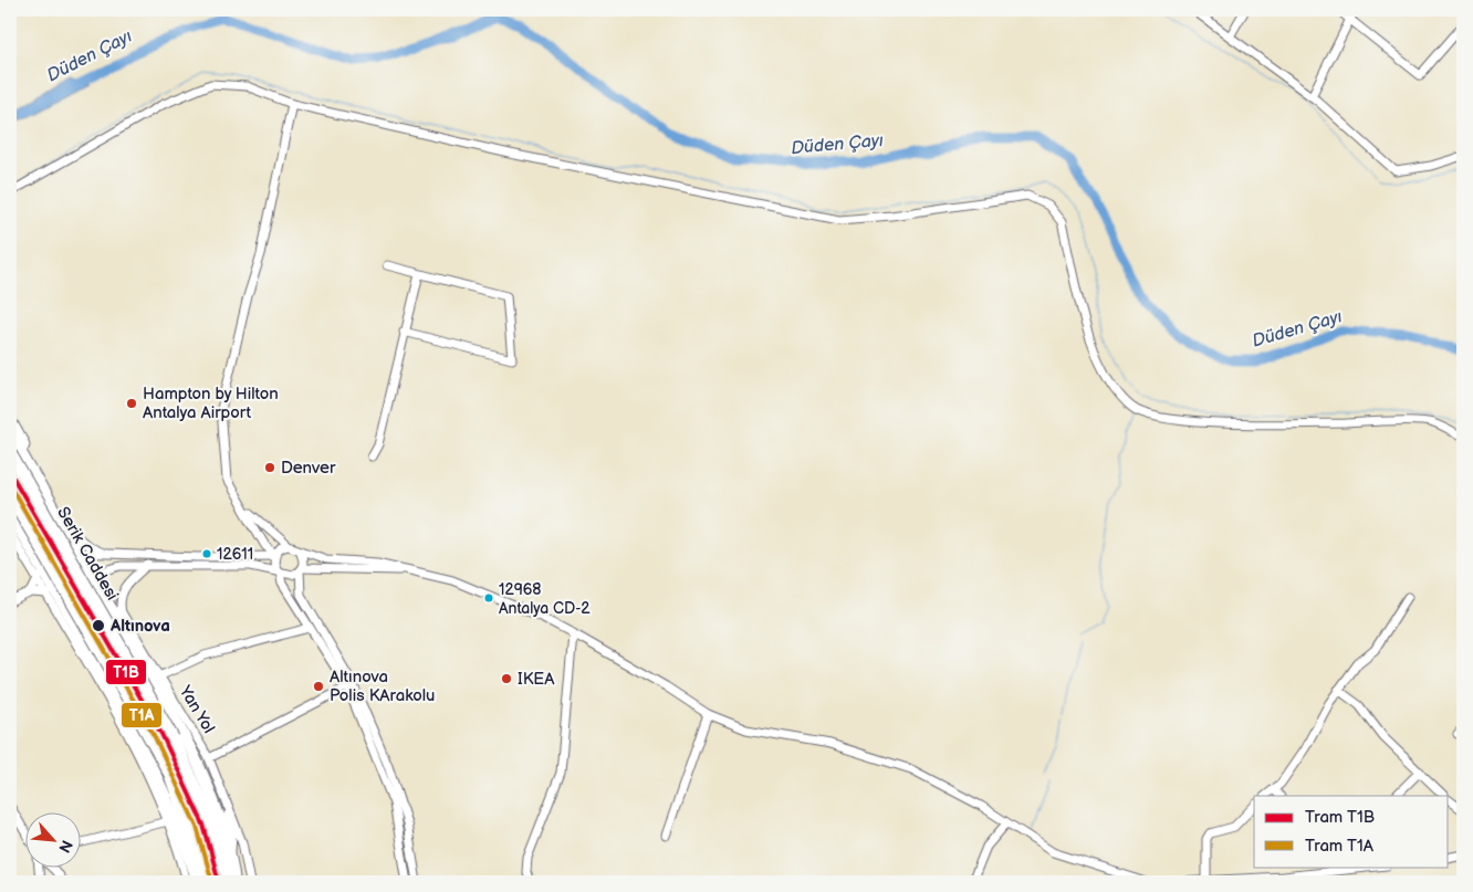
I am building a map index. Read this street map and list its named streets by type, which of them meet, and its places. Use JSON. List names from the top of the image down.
{
  "streets": {
    "highway": ["Serik Caddesi"],
    "street": ["Yan Yol"]
  },
  "water": ["Düden Çayı"],
  "places": [
    "Hampton by Hilton Antalya Airport",
    "Denver",
    "12611",
    "12968 Antalya CD-2",
    "Altınova",
    "IKEA",
    "Altınova Polis KArakolu"
  ],
  "lines": ["tram line T1B", "tram line T1A"],
  "legend": ["Tram T1B", "Tram T1A"],
  "north": "bottom right"
}
